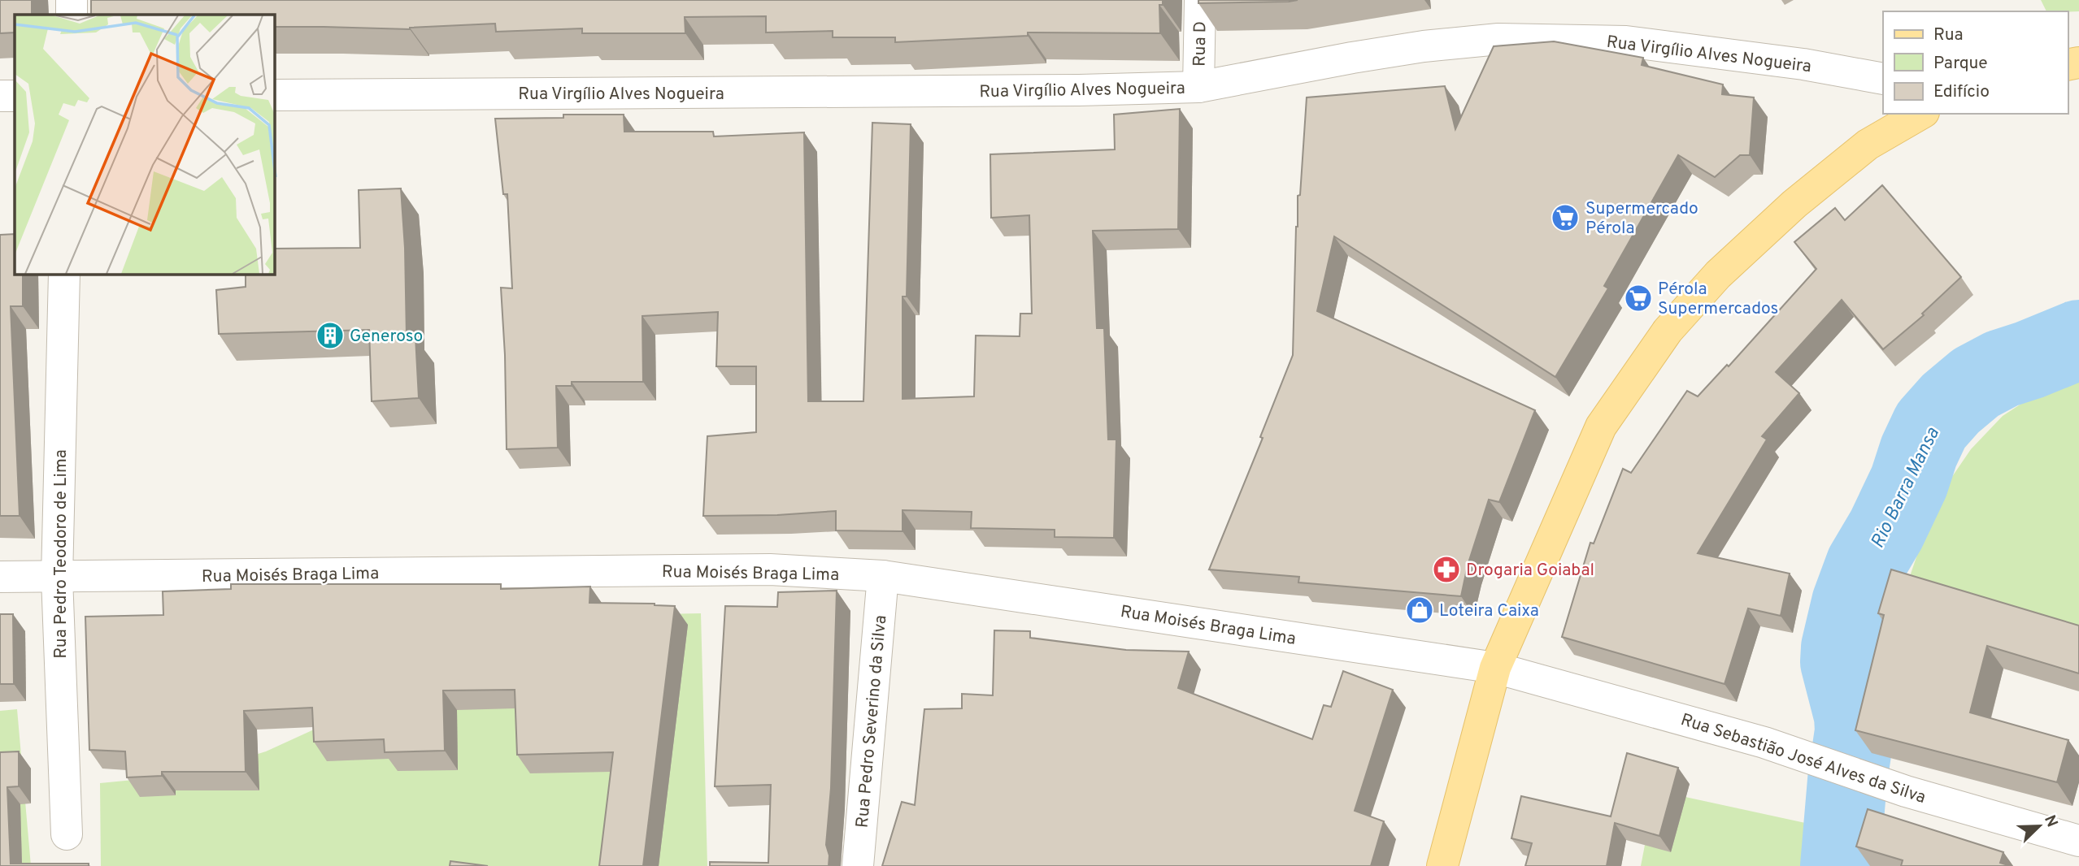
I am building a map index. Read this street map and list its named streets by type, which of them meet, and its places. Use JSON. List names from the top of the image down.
{
  "streets": {
    "street": [
      "Rua D",
      "Rua Virgílio Alves Nogueira",
      "Rua Pedro Teodoro de Lima",
      "Rua Moisés Braga Lima",
      "Rua Pedro Severino da Silva",
      "Rua Sebastião José Alves da Silva"
    ]
  },
  "crossings": [
    ["Rua D", "Rua Virgílio Alves Nogueira"],
    ["Rua Pedro Teodoro de Lima", "Rua Moisés Braga Lima"],
    ["Rua Moisés Braga Lima", "Rua Pedro Severino da Silva"],
    ["Rua Moisés Braga Lima", "Rua Sebastião José Alves da Silva"]
  ],
  "water": ["Rio Barra Mansa"],
  "places": {
    "supermarket": ["Supermercado Pérola", "Pérola Supermercados"],
    "building": ["Generoso"],
    "pharmacy": ["Drogaria Goiabal"],
    "shop": ["Loteira Caixa"]
  },
  "legend": ["Rua", "Parque", "Edifício"],
  "north": "top right"
}
